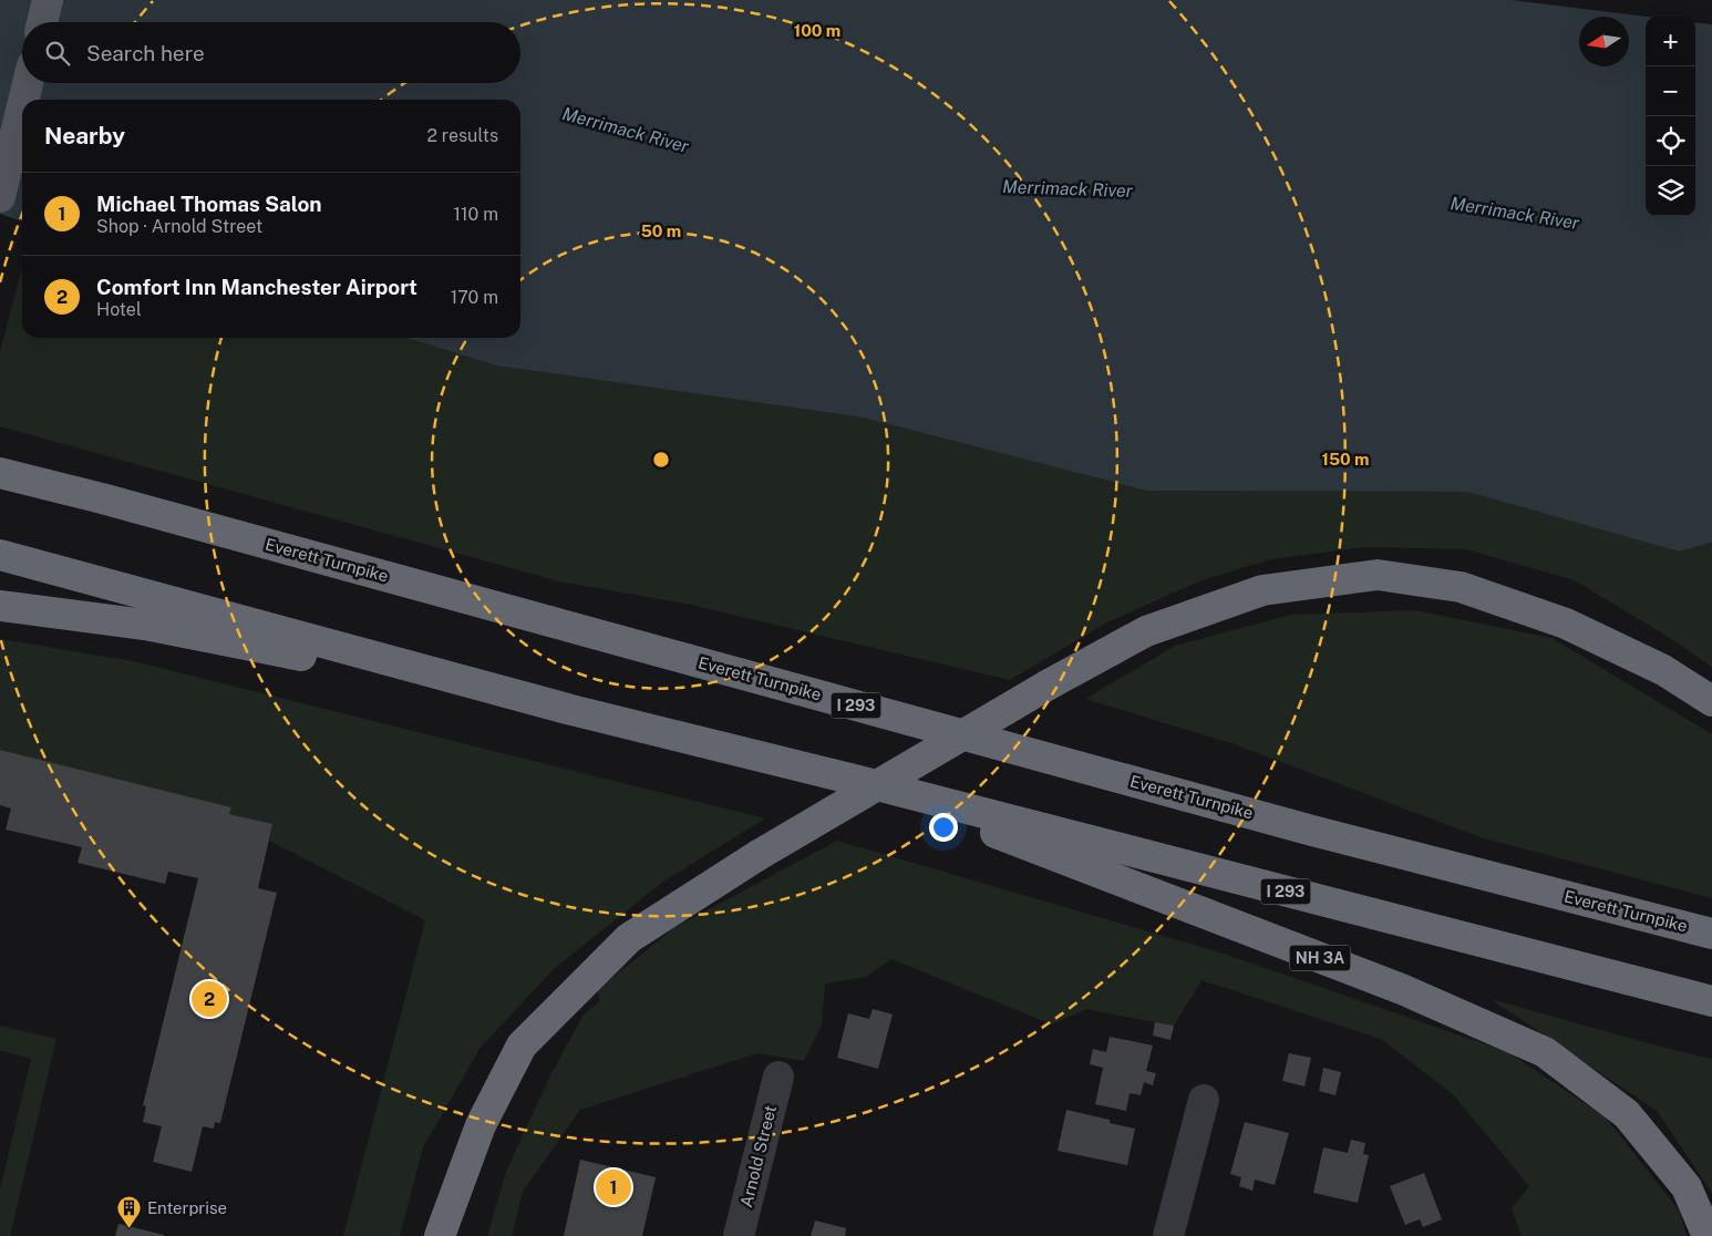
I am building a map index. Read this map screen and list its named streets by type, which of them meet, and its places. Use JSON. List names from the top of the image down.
{
  "streets": {
    "highway": ["Everett Turnpike", "I 293", "NH 3A"],
    "street": ["Arnold Street"]
  },
  "crossings": [
    ["I 293", "NH 3A"]
  ],
  "water": ["Merrimack River"],
  "places": {
    "building": ["Enterprise"]
  },
  "north": "left",
  "page": {
    "map_buttons": ["+", "−"],
    "search": "Search here",
    "heading": ["Nearby", "2 results"],
    "list": [
      {
        "mark": "1",
        "name": "Michael Thomas Salon",
        "note": "Shop · Arnold Street",
        "value": "110 m"
      },
      {
        "mark": "2",
        "name": "Comfort Inn Manchester Airport",
        "note": "Hotel",
        "value": "170 m"
      }
    ],
    "pins": ["2", "1"]
  },
  "rings": ["100 m", "50 m", "150 m"]
}
